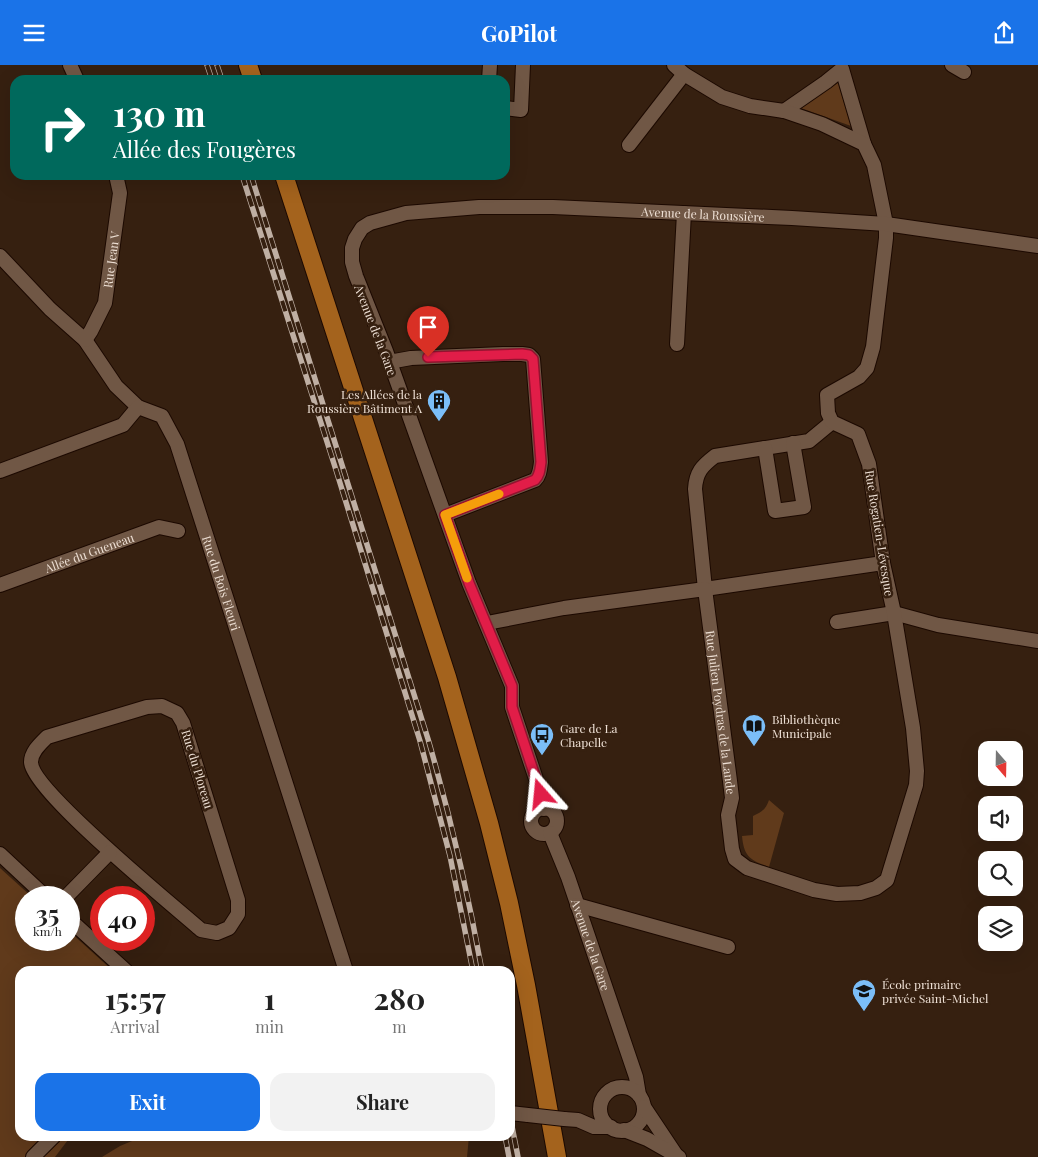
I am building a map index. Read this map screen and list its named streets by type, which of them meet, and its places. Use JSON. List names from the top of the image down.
{
  "streets": {
    "street": [
      "Avenue de la Roussière",
      "Rue Jean V",
      "Avenue de la Gare",
      "Rue Rogatien-Lévesque",
      "Allée du Gueneau",
      "Rue du Bois Fleuri",
      "Rue Julien Poydras de la Lande",
      "Rue du Ploreau"
    ]
  },
  "crossings": [
    ["Avenue de la Roussière", "Avenue de la Gare"],
    ["Rue Jean V", "Rue du Bois Fleuri"],
    ["Rue Rogatien-Lévesque", "Rue Julien Poydras de la Lande"]
  ],
  "places": {
    "building": ["Les Allées de la Roussière Bâtiment A"],
    "library": ["Bibliothèque Municipale"],
    "bus stop": ["Gare de La Chapelle"],
    "school or university": ["École primaire privée Saint-Michel"]
  },
  "north": "bottom",
  "page": {
    "header": "GoPilot",
    "turn": ["130 m", "Allée des Fougères"],
    "speed": "35 km/h",
    "limit": "40",
    "eta": [
      "15:57",
      "Arrival",
      "1",
      "min",
      "280",
      "m"
    ],
    "buttons": ["Exit", "Share"]
  }
}
